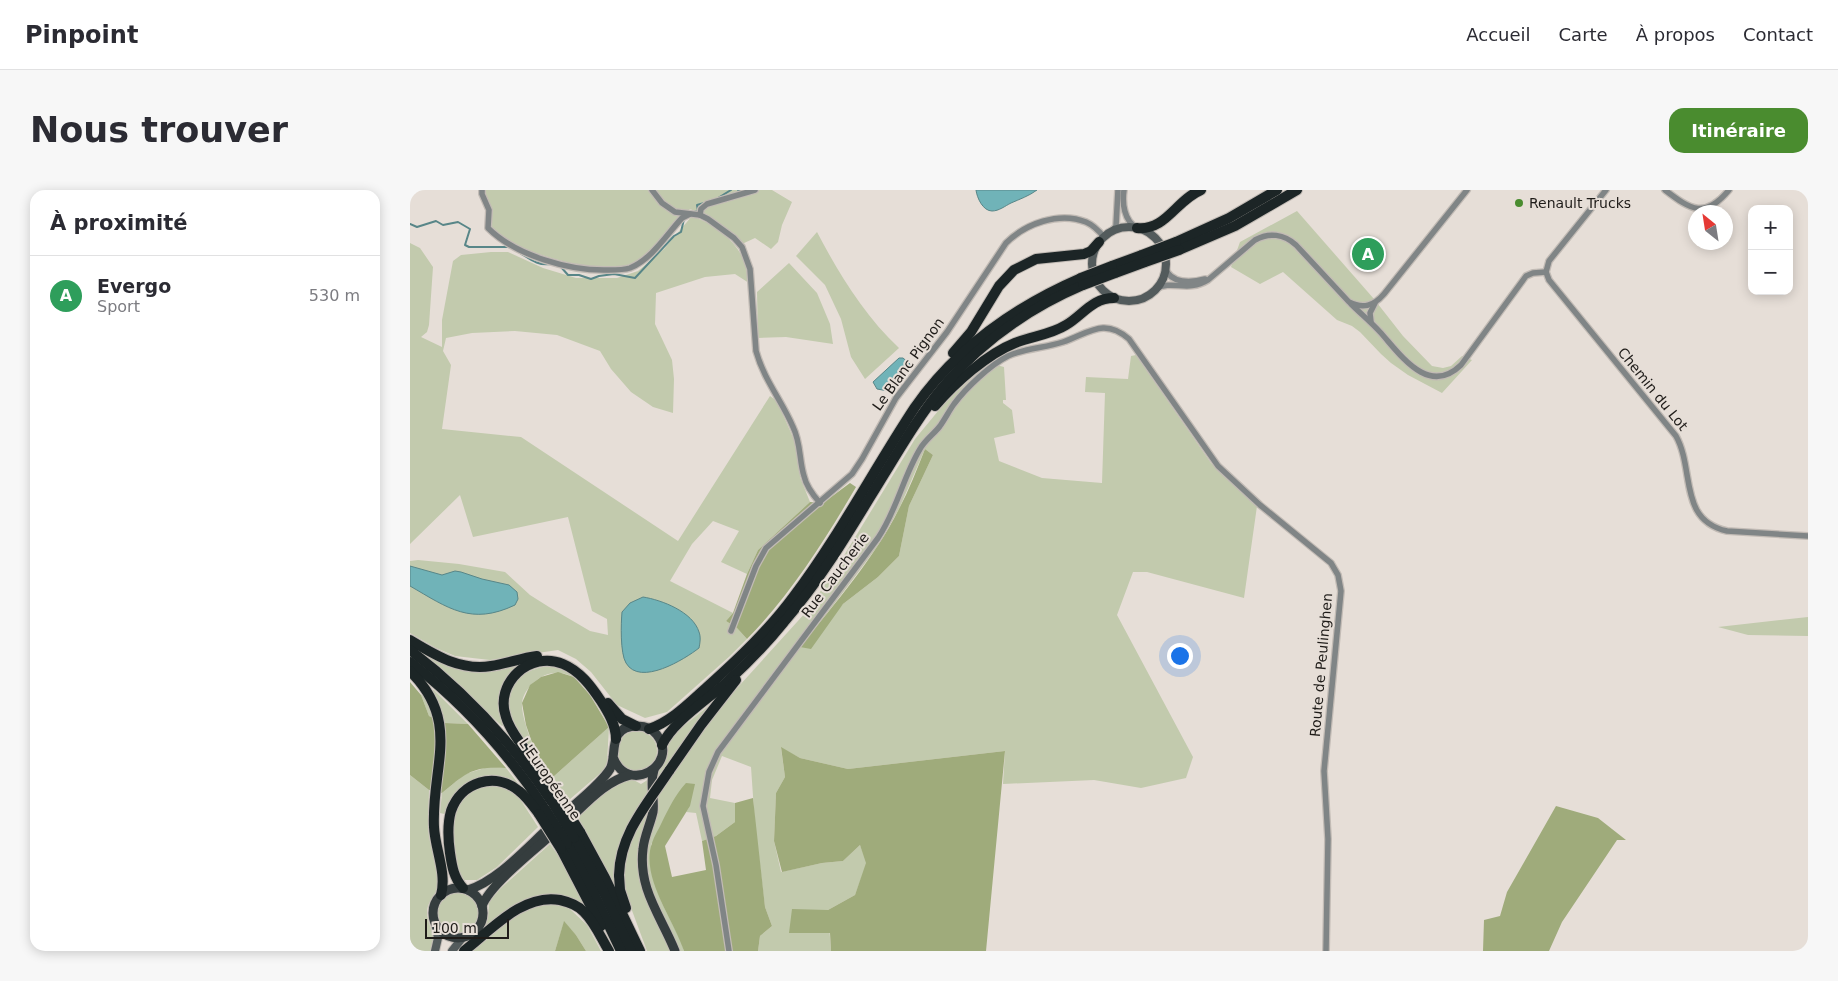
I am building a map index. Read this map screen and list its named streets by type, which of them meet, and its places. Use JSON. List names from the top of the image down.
{
  "streets": {
    "highway": ["L'Européenne"],
    "street": [
      "Le Blanc Pignon",
      "Chemin du Lot",
      "Rue Caucherie",
      "Route de Peulinghen"
    ]
  },
  "crossings": [
    ["Rue Caucherie", "Route de Peulinghen"]
  ],
  "places": ["Renault Trucks"],
  "scale_bar": "100 m",
  "north": "top left",
  "page": {
    "header": "Pinpoint",
    "nav": [
      "Accueil",
      "Carte",
      "À propos",
      "Contact"
    ],
    "buttons": "Itinéraire",
    "title": "Nous trouver",
    "heading": "À proximité",
    "map_buttons": ["+", "−"],
    "pins": "A",
    "list": [
      {
        "mark": "A",
        "name": "Evergo",
        "note": "Sport",
        "value": "530 m"
      }
    ],
    "scale": "100 m"
  }
}
